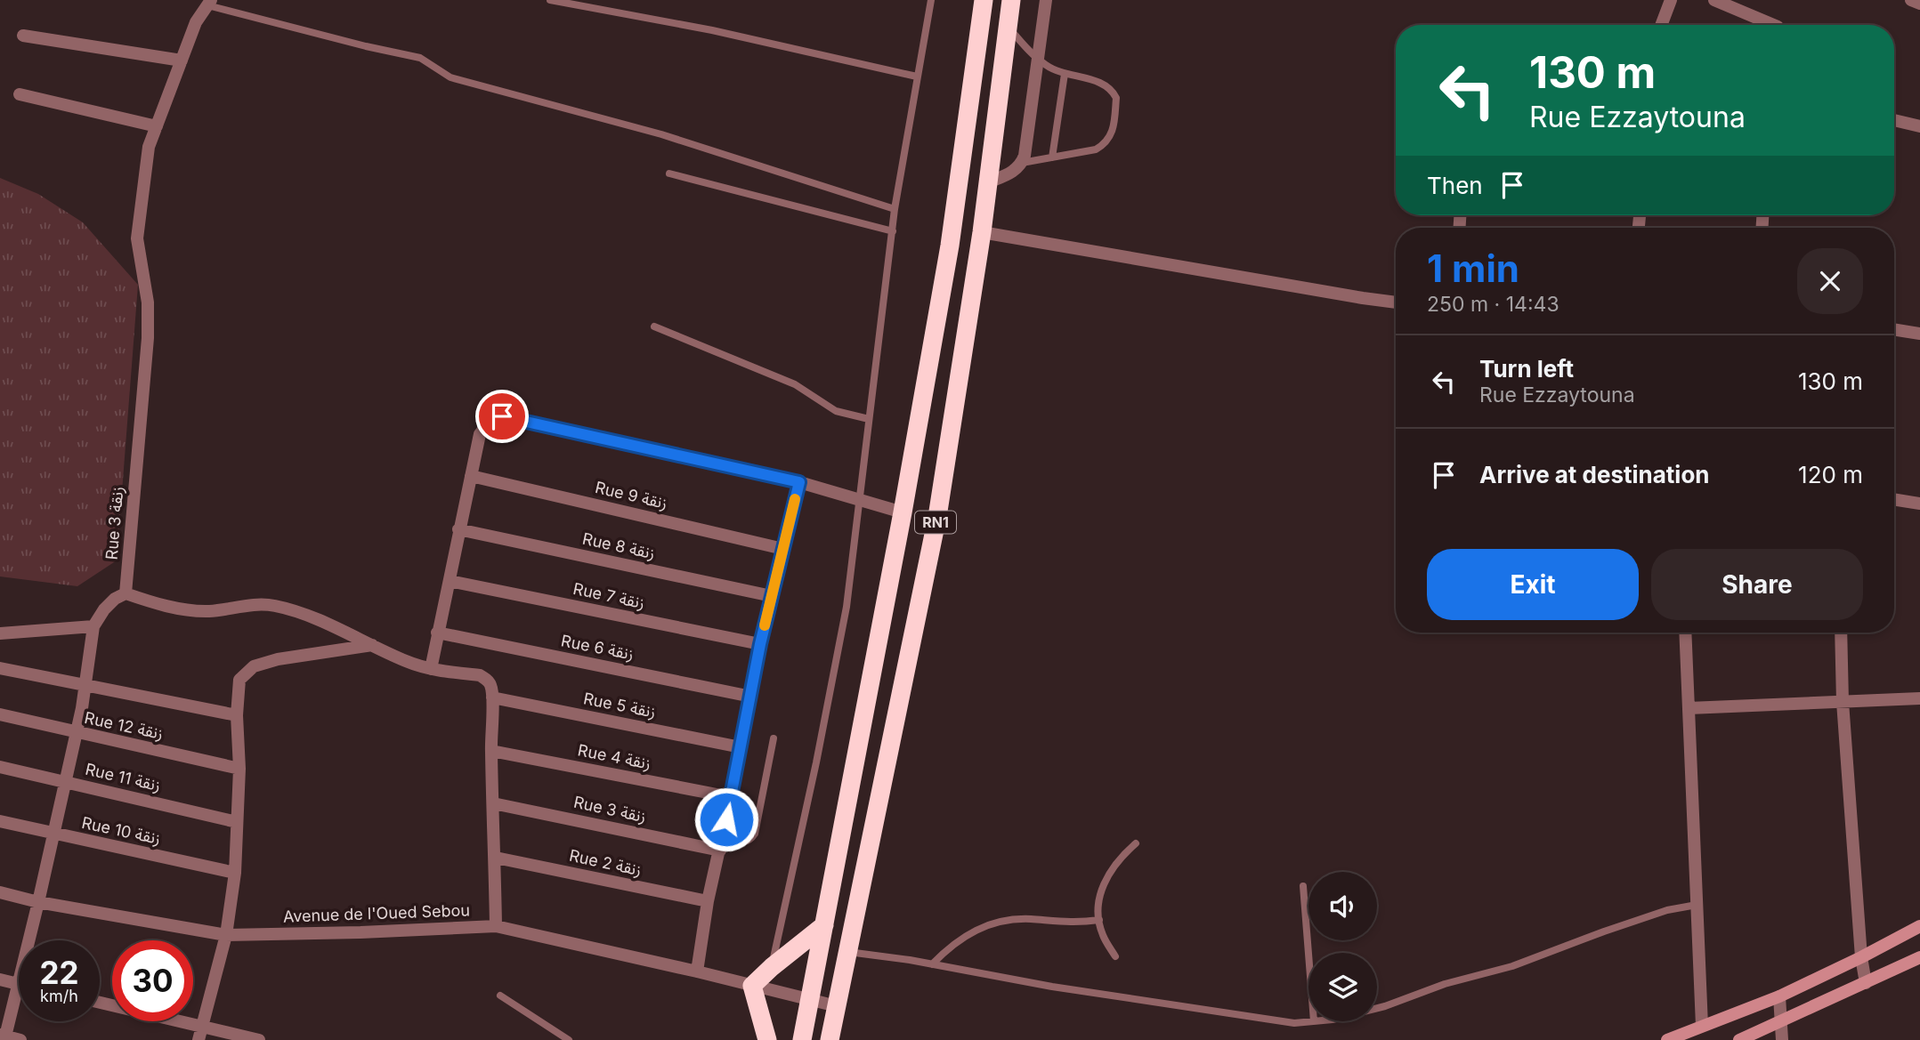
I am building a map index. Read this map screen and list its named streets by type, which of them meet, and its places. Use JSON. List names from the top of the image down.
{
  "streets": {
    "highway": ["RN1"],
    "street": [
      "Rue 9 زنقة",
      "Rue 3 زنقة",
      "Rue 8 زنقة",
      "Rue 7 زنقة",
      "Rue 6 زنقة",
      "Rue 5 زنقة",
      "Rue 12 زنقة",
      "Rue 4 زنقة",
      "Rue 11 زنقة",
      "Rue 10 زنقة",
      "Rue 2 زنقة",
      "Avenue de l'Oued Sebou"
    ]
  },
  "crossings": [
    ["RN1", "Avenue de l'Oued Sebou"]
  ],
  "page": {
    "turn": ["130 m", "Rue Ezzaytouna"],
    "then": "Then",
    "heading": ["1 min", "250 m · 14:43"],
    "list": [
      {
        "name": "Turn left",
        "note": "Rue Ezzaytouna",
        "value": "130 m"
      },
      {
        "name": "Arrive at destination",
        "value": "120 m"
      }
    ],
    "buttons": ["Exit", "Share"],
    "speed": "22 km/h",
    "limit": "30"
  }
}
